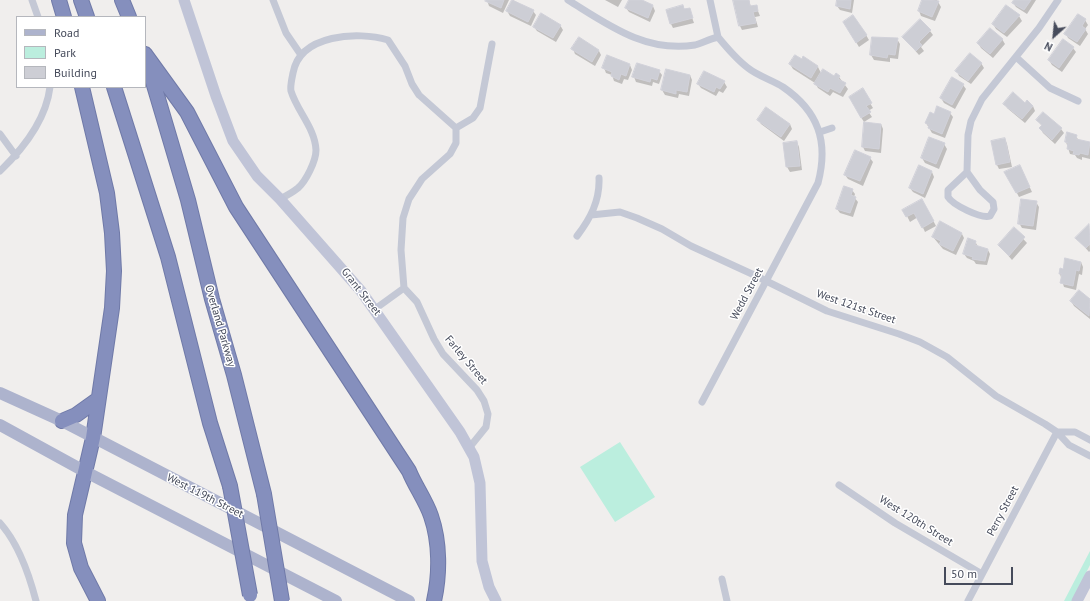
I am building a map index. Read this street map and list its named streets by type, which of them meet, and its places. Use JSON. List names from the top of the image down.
{
  "streets": {
    "highway": ["Overland Parkway"],
    "main road": ["West 119th Street"],
    "street": [
      "Grant Street",
      "Wedd Street",
      "West 121st Street",
      "Farley Street",
      "Perry Street",
      "West 120th Street"
    ]
  },
  "crossings": [
    ["Grant Street", "Farley Street"],
    ["Wedd Street", "West 121st Street"],
    ["West 121st Street", "Perry Street"],
    ["Perry Street", "West 120th Street"]
  ],
  "legend": ["Road", "Park", "Building"],
  "scale_bar": "50 m",
  "north": "bottom left"
}
